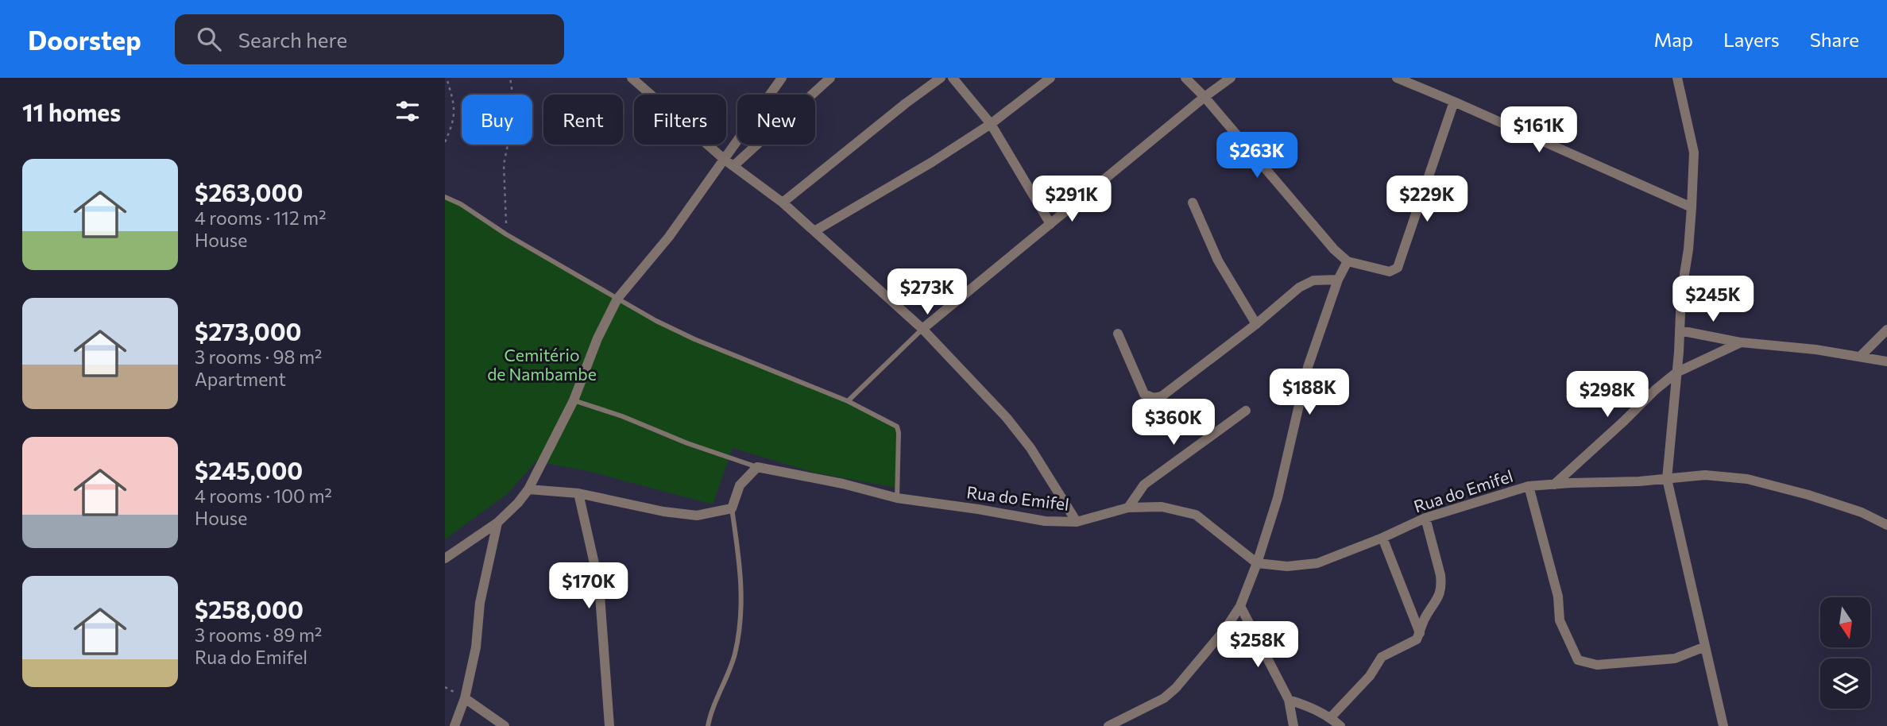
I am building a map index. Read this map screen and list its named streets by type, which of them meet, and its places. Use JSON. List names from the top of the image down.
{
  "streets": {
    "street": ["Rua do Emifel"]
  },
  "parks": ["Cemitério de Nambambe"],
  "north": "bottom",
  "page": {
    "header": "Doorstep",
    "search": "Search here",
    "nav": ["Map", "Layers", "Share"],
    "heading": "11 homes",
    "chip": [
      "Buy",
      "Rent",
      "Filters",
      "New"
    ],
    "price": [
      "$161K",
      "$263K",
      "$291K",
      "$229K",
      "$273K",
      "$245K",
      "$188K",
      "$298K",
      "$360K",
      "$170K",
      "$258K"
    ],
    "list": [
      {
        "name": "$263,000",
        "note": "4 rooms · 112 m² · House"
      },
      {
        "name": "$273,000",
        "note": "3 rooms · 98 m² · Apartment"
      },
      {
        "name": "$245,000",
        "note": "4 rooms · 100 m² · House"
      },
      {
        "name": "$258,000",
        "note": "3 rooms · 89 m² · Rua do Emifel"
      }
    ]
  }
}
